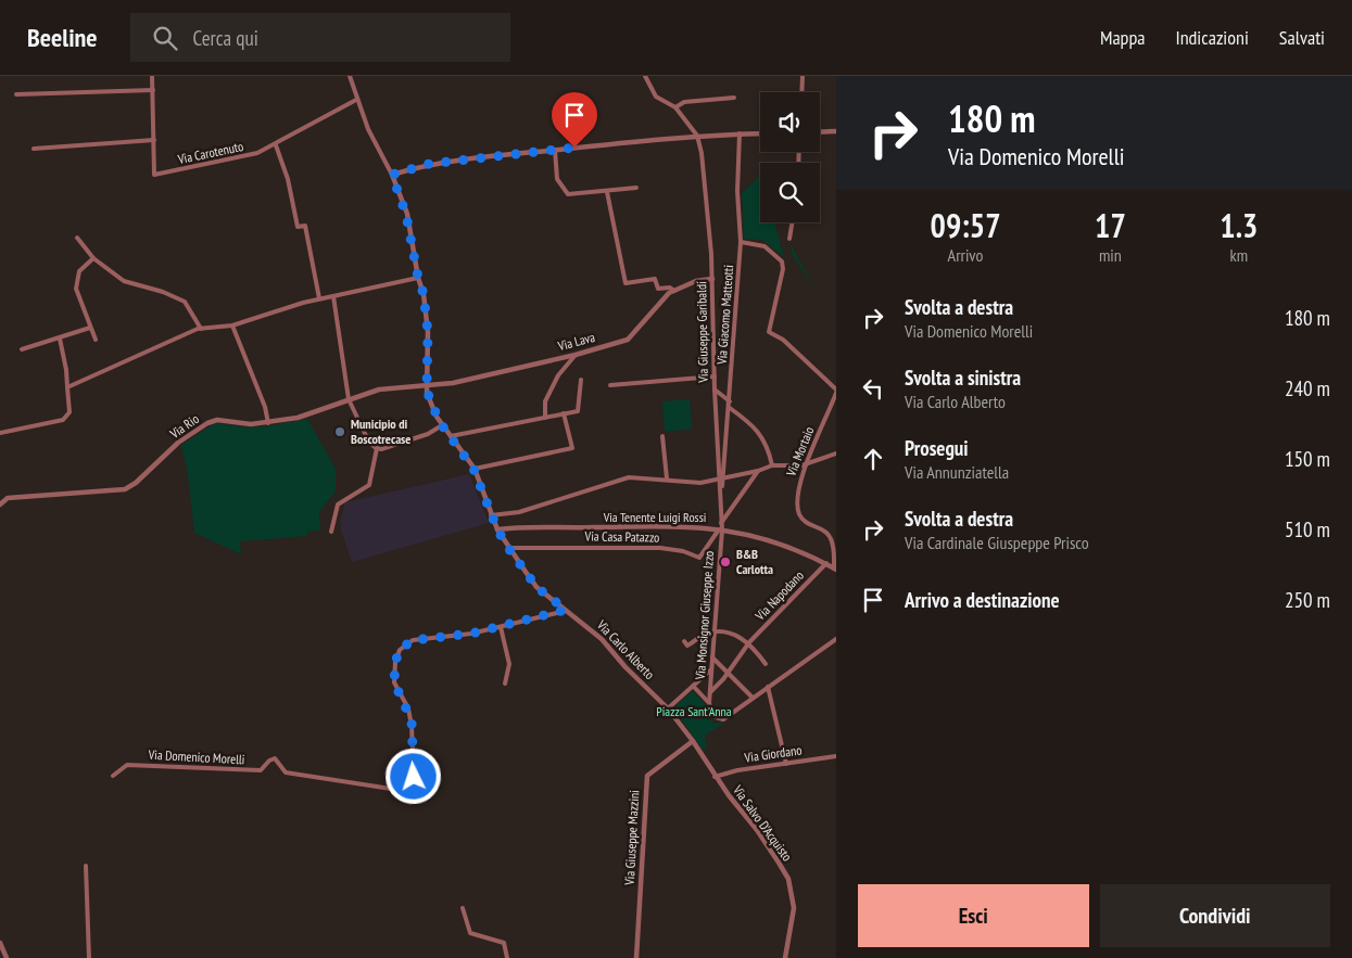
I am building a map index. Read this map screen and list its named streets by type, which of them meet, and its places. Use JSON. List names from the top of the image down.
{
  "streets": {
    "street": [
      "Via Carotenuto",
      "Via Giacomo Matteotti",
      "Via Giuseppe Garibaldi",
      "Via Lava",
      "Via Rio",
      "Via Mortaio",
      "Via Tenente Luigi Rossi",
      "Via Casa Patazzo",
      "Via Napodano",
      "Via Monsignor Giuseppe Izzo",
      "Via Carlo Alberto",
      "Via Giordano",
      "Via Domenico Morelli",
      "Via Salvo D'Acquisto",
      "Via Giuseppe Mazzini"
    ]
  },
  "crossings": [
    ["Via Giacomo Matteotti", "Via Giuseppe Garibaldi"],
    ["Via Giacomo Matteotti", "Via Tenente Luigi Rossi"],
    ["Via Giacomo Matteotti", "Via Casa Patazzo"],
    ["Via Giacomo Matteotti", "Via Monsignor Giuseppe Izzo"],
    ["Via Giuseppe Garibaldi", "Via Lava"],
    ["Via Lava", "Via Rio"],
    ["Via Lava", "Via Carlo Alberto"],
    ["Via Rio", "Via Carlo Alberto"],
    ["Via Mortaio", "Via Tenente Luigi Rossi"],
    ["Via Tenente Luigi Rossi", "Via Casa Patazzo"],
    ["Via Tenente Luigi Rossi", "Via Napodano"],
    ["Via Tenente Luigi Rossi", "Via Monsignor Giuseppe Izzo"],
    ["Via Tenente Luigi Rossi", "Via Carlo Alberto"],
    ["Via Casa Patazzo", "Via Monsignor Giuseppe Izzo"],
    ["Via Casa Patazzo", "Via Carlo Alberto"],
    ["Via Napodano", "Via Monsignor Giuseppe Izzo"],
    ["Via Carlo Alberto", "Via Domenico Morelli"],
    ["Via Carlo Alberto", "Via Salvo D'Acquisto"],
    ["Via Carlo Alberto", "Via Giuseppe Mazzini"],
    ["Via Giordano", "Via Salvo D'Acquisto"],
    ["Via Salvo D'Acquisto", "Via Giuseppe Mazzini"]
  ],
  "parks": ["Piazza Sant'Anna"],
  "places": ["Municipio di Boscotrecase", "B&B Carlotta"],
  "page": {
    "header": "Beeline",
    "search": "Cerca qui",
    "nav": ["Mappa", "Indicazioni", "Salvati"],
    "turn": ["180 m", "Via Domenico Morelli"],
    "eta": [
      "09:57",
      "Arrivo",
      "17",
      "min",
      "1.3",
      "km"
    ],
    "list": [
      {
        "name": "Svolta a destra",
        "note": "Via Domenico Morelli",
        "value": "180 m"
      },
      {
        "name": "Svolta a sinistra",
        "note": "Via Carlo Alberto",
        "value": "240 m"
      },
      {
        "name": "Prosegui",
        "note": "Via Annunziatella",
        "value": "150 m"
      },
      {
        "name": "Svolta a destra",
        "note": "Via Cardinale Giuspeppe Prisco",
        "value": "510 m"
      },
      {
        "name": "Arrivo a destinazione",
        "value": "250 m"
      }
    ],
    "buttons": ["Esci", "Condividi"]
  }
}
